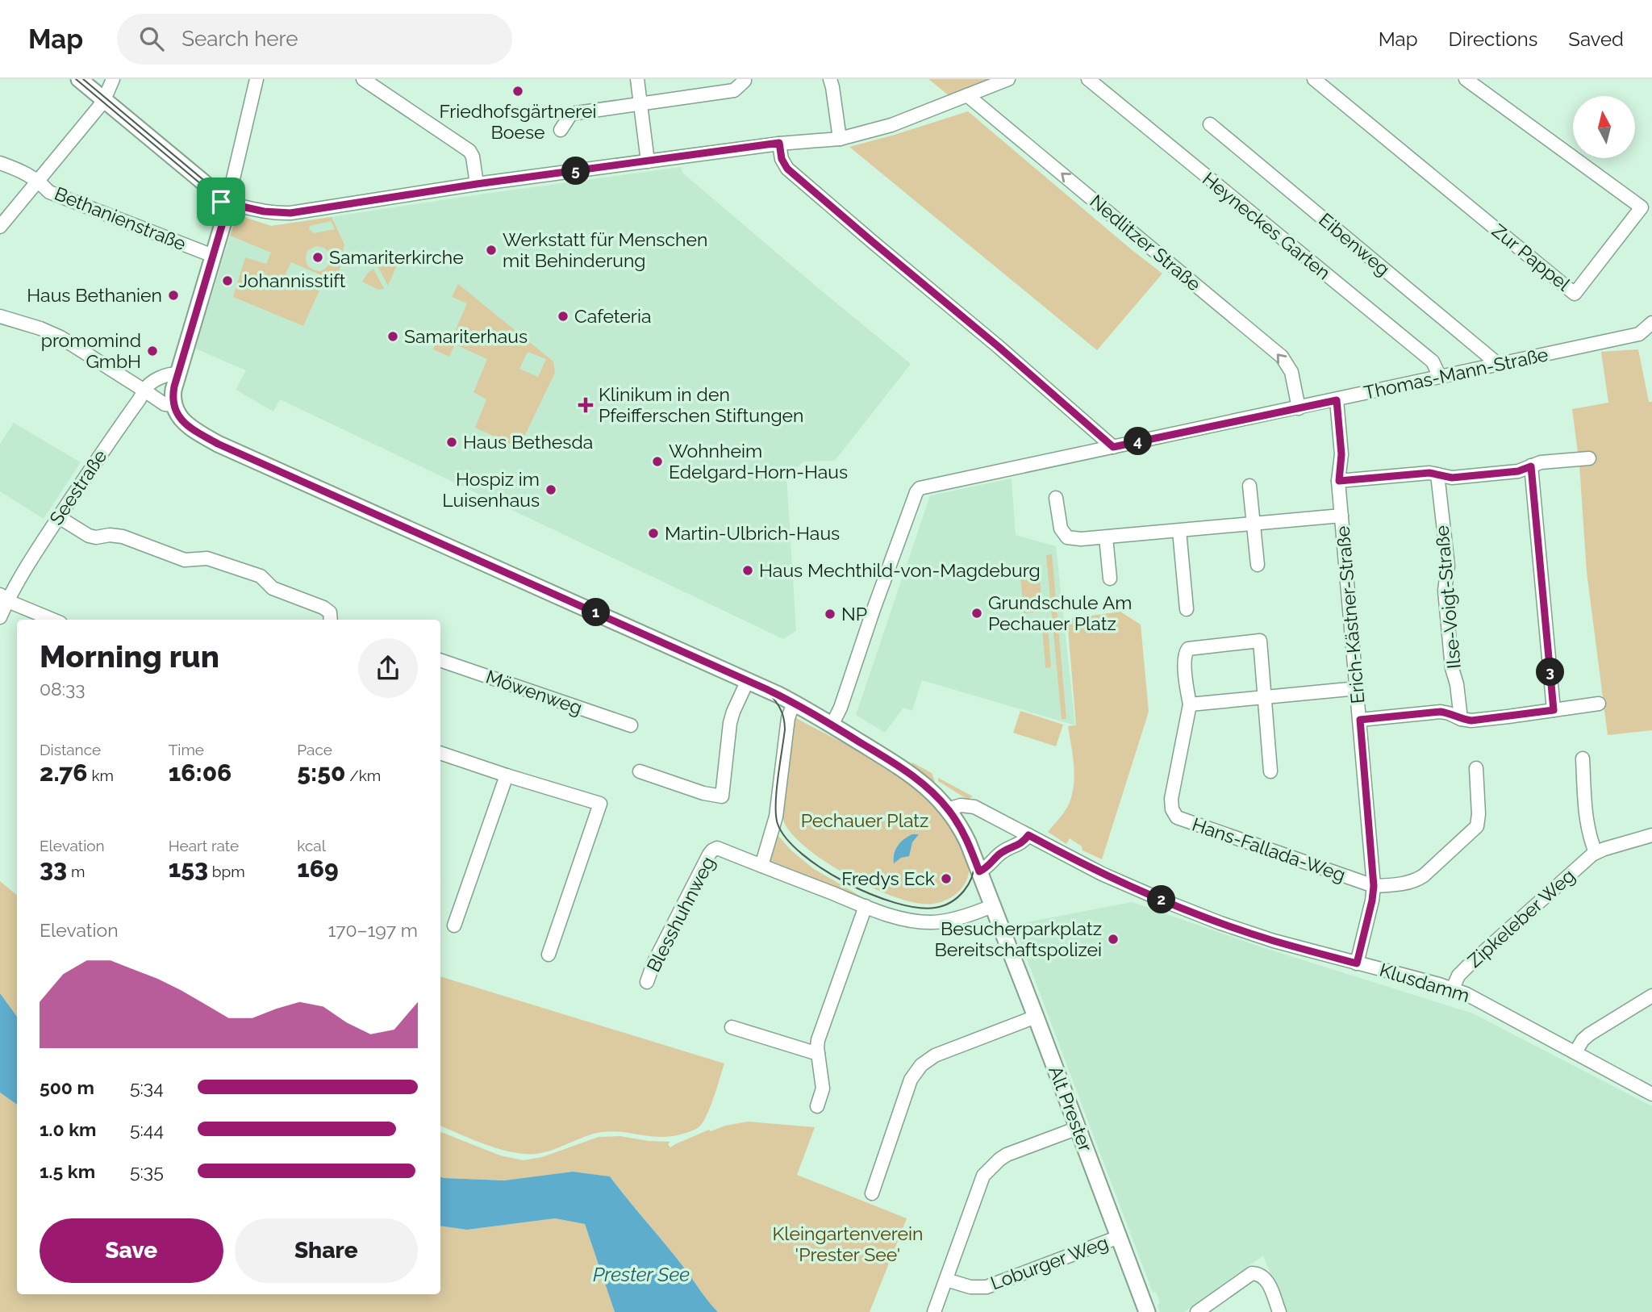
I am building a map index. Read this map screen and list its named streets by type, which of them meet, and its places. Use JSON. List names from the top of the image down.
{
  "streets": {
    "main road": ["Alt Prester"],
    "street": [
      "Bethanienstraße",
      "Heyneckes Garten",
      "Nedlitzer Straße",
      "Eibenweg",
      "Zur Pappel",
      "Thomas-Mann-Straße",
      "Seestraße",
      "Ilse-Voigt-Straße",
      "Erich-Kästner-Straße",
      "Möwenweg",
      "Hans-Fallada-Weg",
      "Blesshuhnweg",
      "Zipkeleber Weg",
      "Klusdamm",
      "Loburger Weg"
    ]
  },
  "crossings": [
    ["Heyneckes Garten", "Thomas-Mann-Straße"],
    ["Nedlitzer Straße", "Thomas-Mann-Straße"],
    ["Eibenweg", "Thomas-Mann-Straße"],
    ["Thomas-Mann-Straße", "Erich-Kästner-Straße"],
    ["Erich-Kästner-Straße", "Hans-Fallada-Weg"],
    ["Erich-Kästner-Straße", "Klusdamm"],
    ["Zipkeleber Weg", "Klusdamm"],
    ["Alt Prester", "Loburger Weg"]
  ],
  "one_way": ["Nedlitzer Straße"],
  "water": ["Prester See"],
  "parks": ["Pechauer Platz", "Kleingartenverein 'Prester See'"],
  "places": {
    "other": [
      "Friedhofsgärtnerei Boese",
      "Werkstatt für Menschen mit Behinderung",
      "Samariterkirche",
      "Johannisstift",
      "Haus Bethanien",
      "Cafeteria",
      "Samariterhaus",
      "promomind GmbH",
      "Haus Bethesda",
      "Wohnheim Edelgard-Horn-Haus",
      "Hospiz im Luisenhaus",
      "Martin-Ulbrich-Haus",
      "Haus Mechthild-von-Magdeburg",
      "Grundschule Am Pechauer Platz",
      "NP",
      "Fredys Eck",
      "Besucherparkplatz Bereitschaftspolizei"
    ],
    "health": ["Klinikum in den Pfeifferschen Stiftungen"]
  },
  "north": "top",
  "page": {
    "header": "Map",
    "search": "Search here",
    "nav": ["Map", "Directions", "Saved"],
    "pins": [
      "5",
      "4",
      "1",
      "3",
      "2"
    ],
    "heading": ["Morning run", "08:33"],
    "stats": [
      ["Distance", "2.76 km"],
      ["Time", "16:06"],
      ["Pace", "5:50 /km"],
      ["Elevation", "33 m"],
      ["Heart rate", "153 bpm"],
      ["kcal", "169"]
    ],
    "chart": ["Elevation", "170–197 m"],
    "list": [
      {
        "name": "500 m",
        "note": "5:34"
      },
      {
        "name": "1.0 km",
        "note": "5:44"
      },
      {
        "name": "1.5 km",
        "note": "5:35"
      }
    ],
    "buttons": ["Save", "Share"]
  }
}
